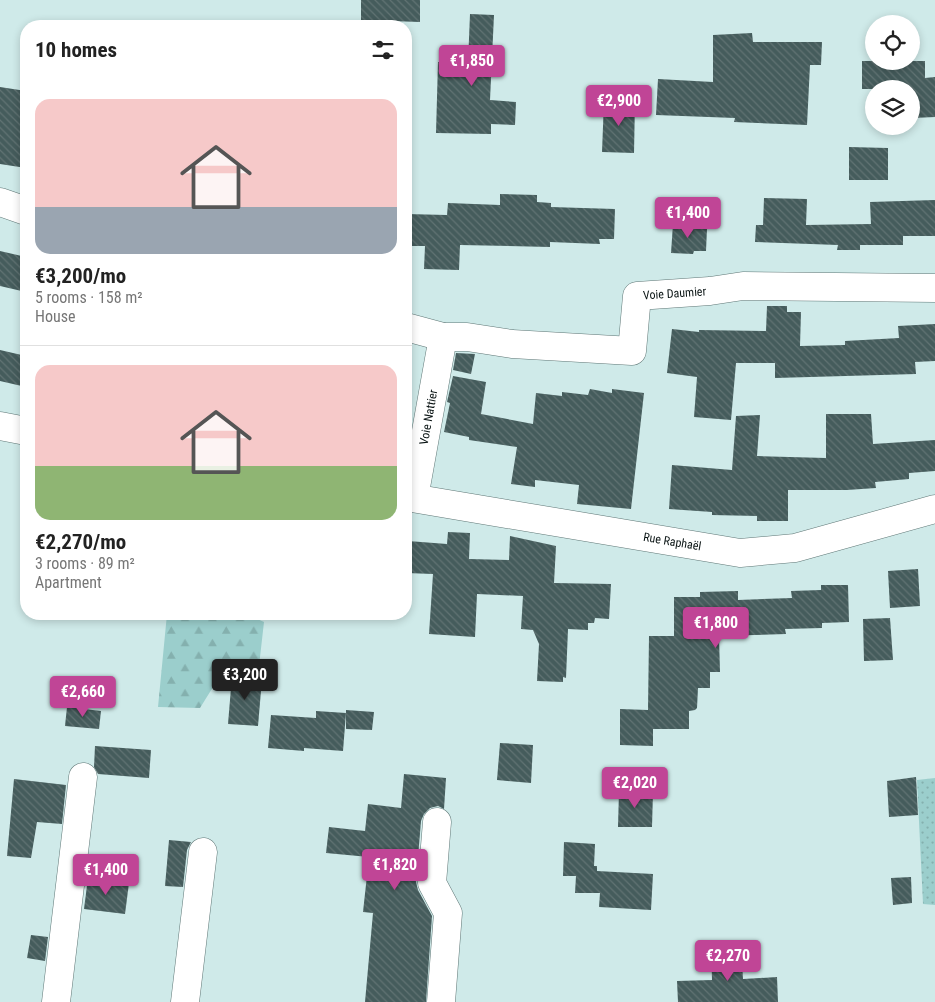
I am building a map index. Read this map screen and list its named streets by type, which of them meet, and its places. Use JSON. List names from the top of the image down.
{
  "streets": {
    "street": ["Voie Daumier", "Voie Nattier", "Rue Raphaël"]
  },
  "crossings": [
    ["Voie Daumier", "Voie Nattier"]
  ],
  "page": {
    "heading": "10 homes",
    "price": [
      "€1,850",
      "€2,900",
      "€1,400",
      "€1,800",
      "€3,200",
      "€2,660",
      "€2,020",
      "€1,820",
      "€1,400",
      "€2,270"
    ],
    "list": [
      {
        "name": "€3,200/mo",
        "note": "5 rooms · 158 m² · House"
      },
      {
        "name": "€2,270/mo",
        "note": "3 rooms · 89 m² · Apartment"
      }
    ]
  }
}
